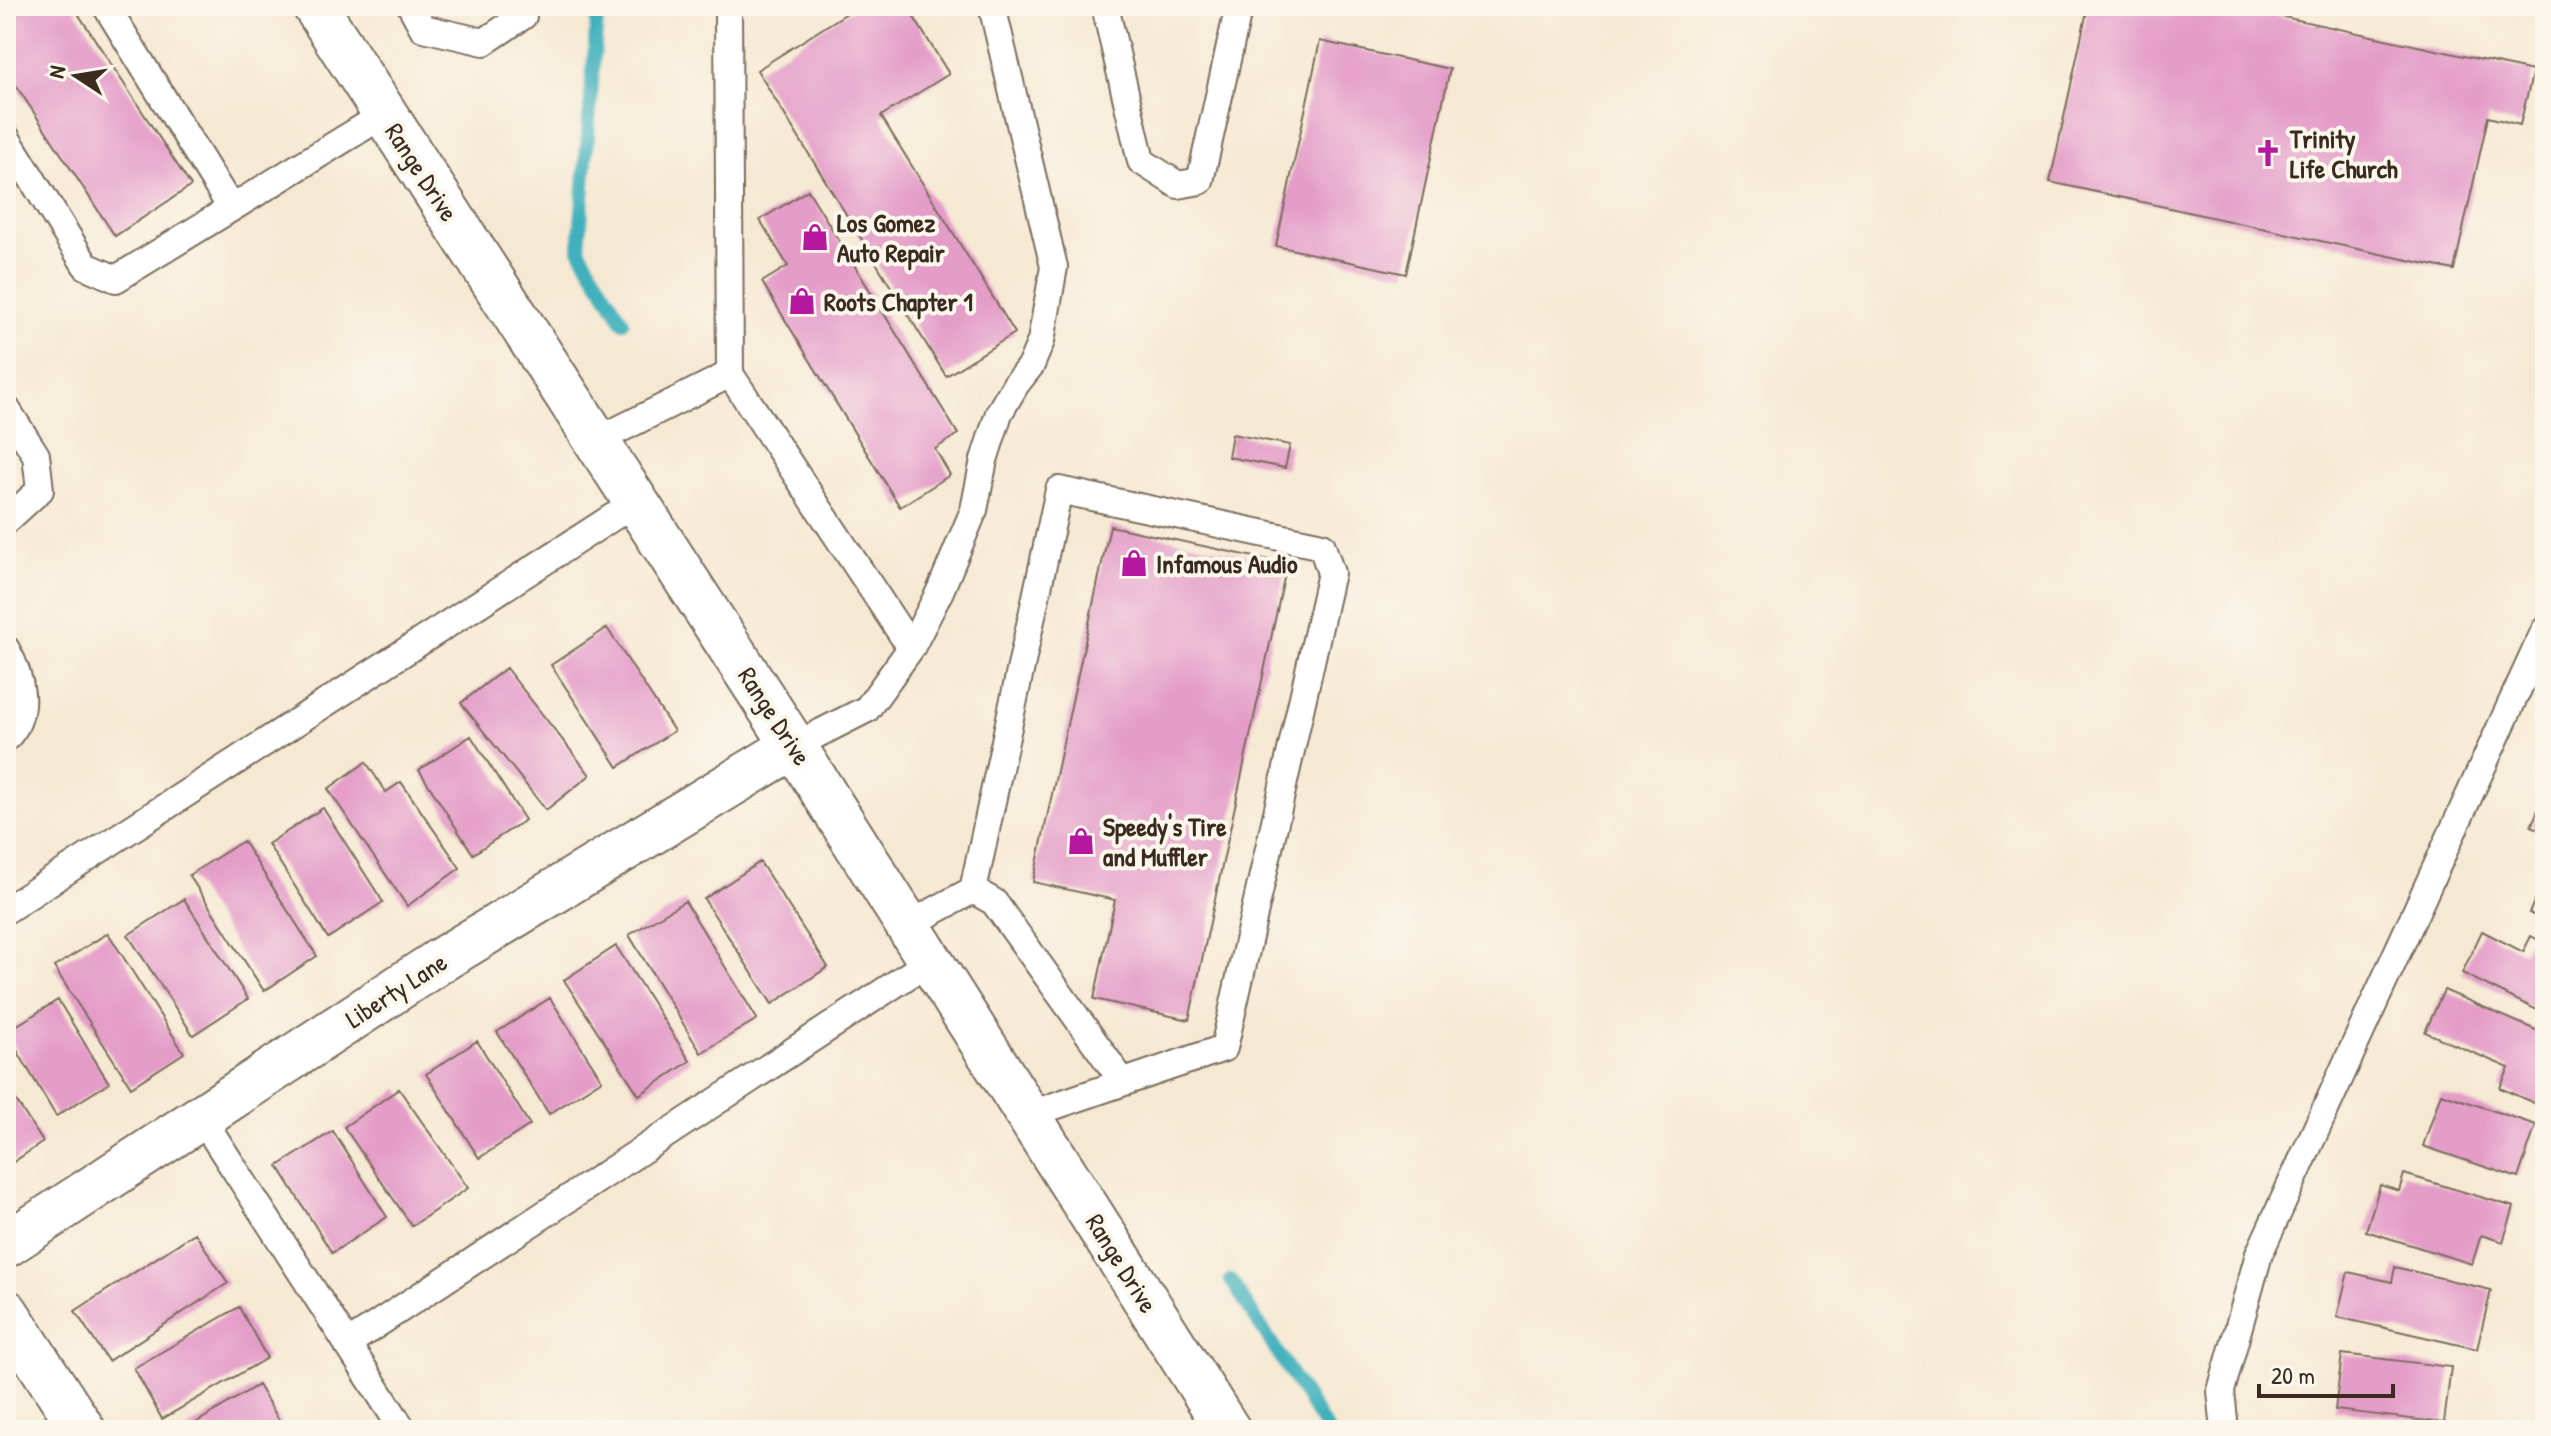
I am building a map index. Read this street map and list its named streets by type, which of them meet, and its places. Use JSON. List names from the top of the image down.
{
  "streets": {
    "street": ["Range Drive", "Liberty Lane"]
  },
  "crossings": [
    ["Range Drive", "Liberty Lane"]
  ],
  "places": {
    "church": ["Trinity Life Church"],
    "shop": [
      "Los Gomez Auto Repair",
      "Roots Chapter 1",
      "Infamous Audio",
      "Speedy's Tire and Muffler"
    ]
  },
  "scale_bar": "20 m",
  "north": "left"
}
